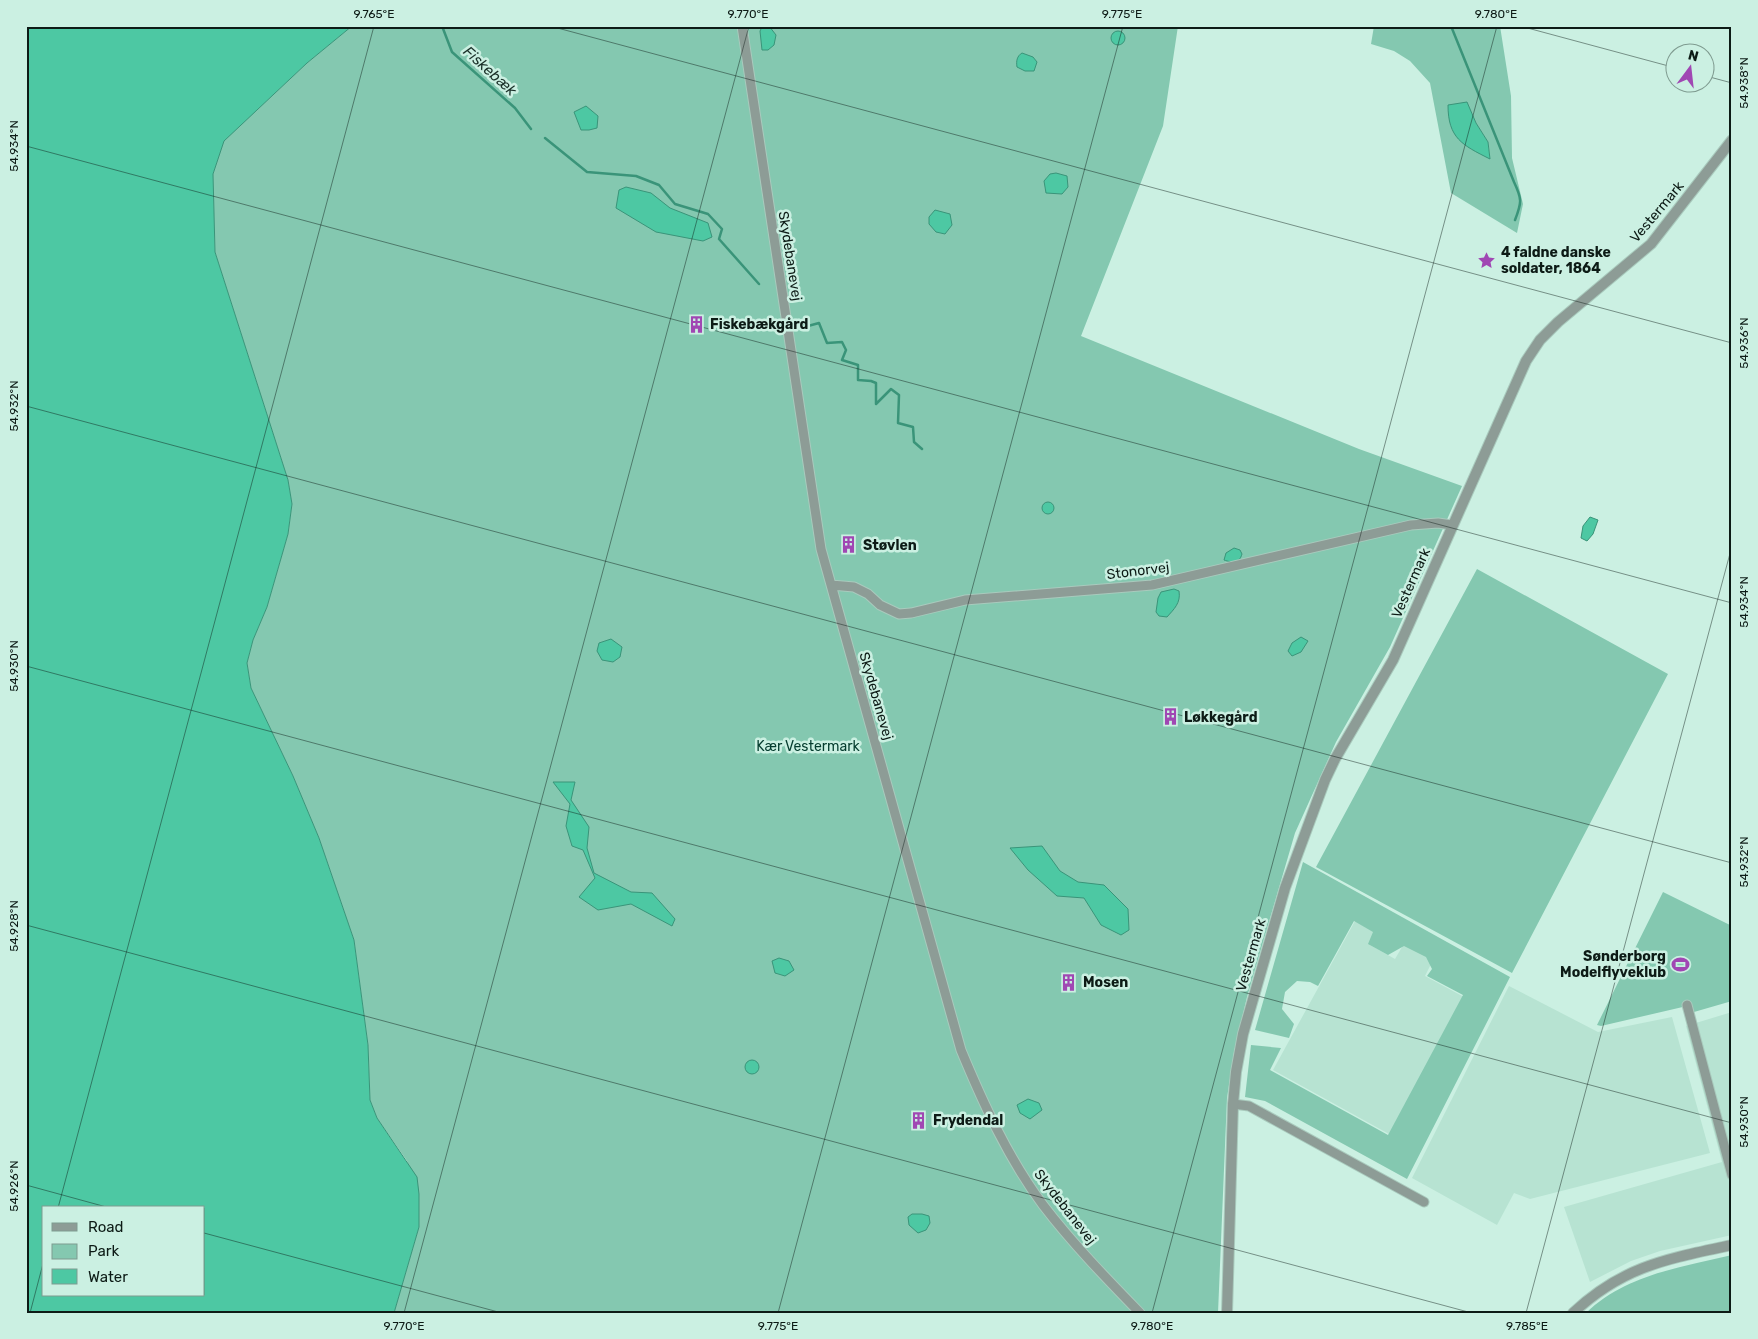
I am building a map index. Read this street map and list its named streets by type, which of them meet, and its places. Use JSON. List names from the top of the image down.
{
  "streets": {
    "street": ["Vestermark", "Skydebanevej", "Stonorvej"]
  },
  "crossings": [
    ["Vestermark", "Stonorvej"],
    ["Skydebanevej", "Stonorvej"]
  ],
  "water": ["Fiskebæk"],
  "parks": ["Kær Vestermark"],
  "places": {
    "place": ["4 faldne danske soldater, 1864"],
    "building": [
      "Fiskebækgård",
      "Støvlen",
      "Løkkegård",
      "Mosen",
      "Frydendal"
    ],
    "sports": ["Sønderborg Modelflyveklub"]
  },
  "legend": ["Road", "Park", "Water"],
  "north": "top",
  "coordinates": [
    "9.765°E",
    "9.770°E",
    "9.775°E",
    "9.780°E",
    "54.938°N",
    "54.934°N",
    "54.936°N",
    "54.932°N",
    "54.930°N",
    "54.928°N",
    "54.926°N",
    "9.785°E"
  ]
}
